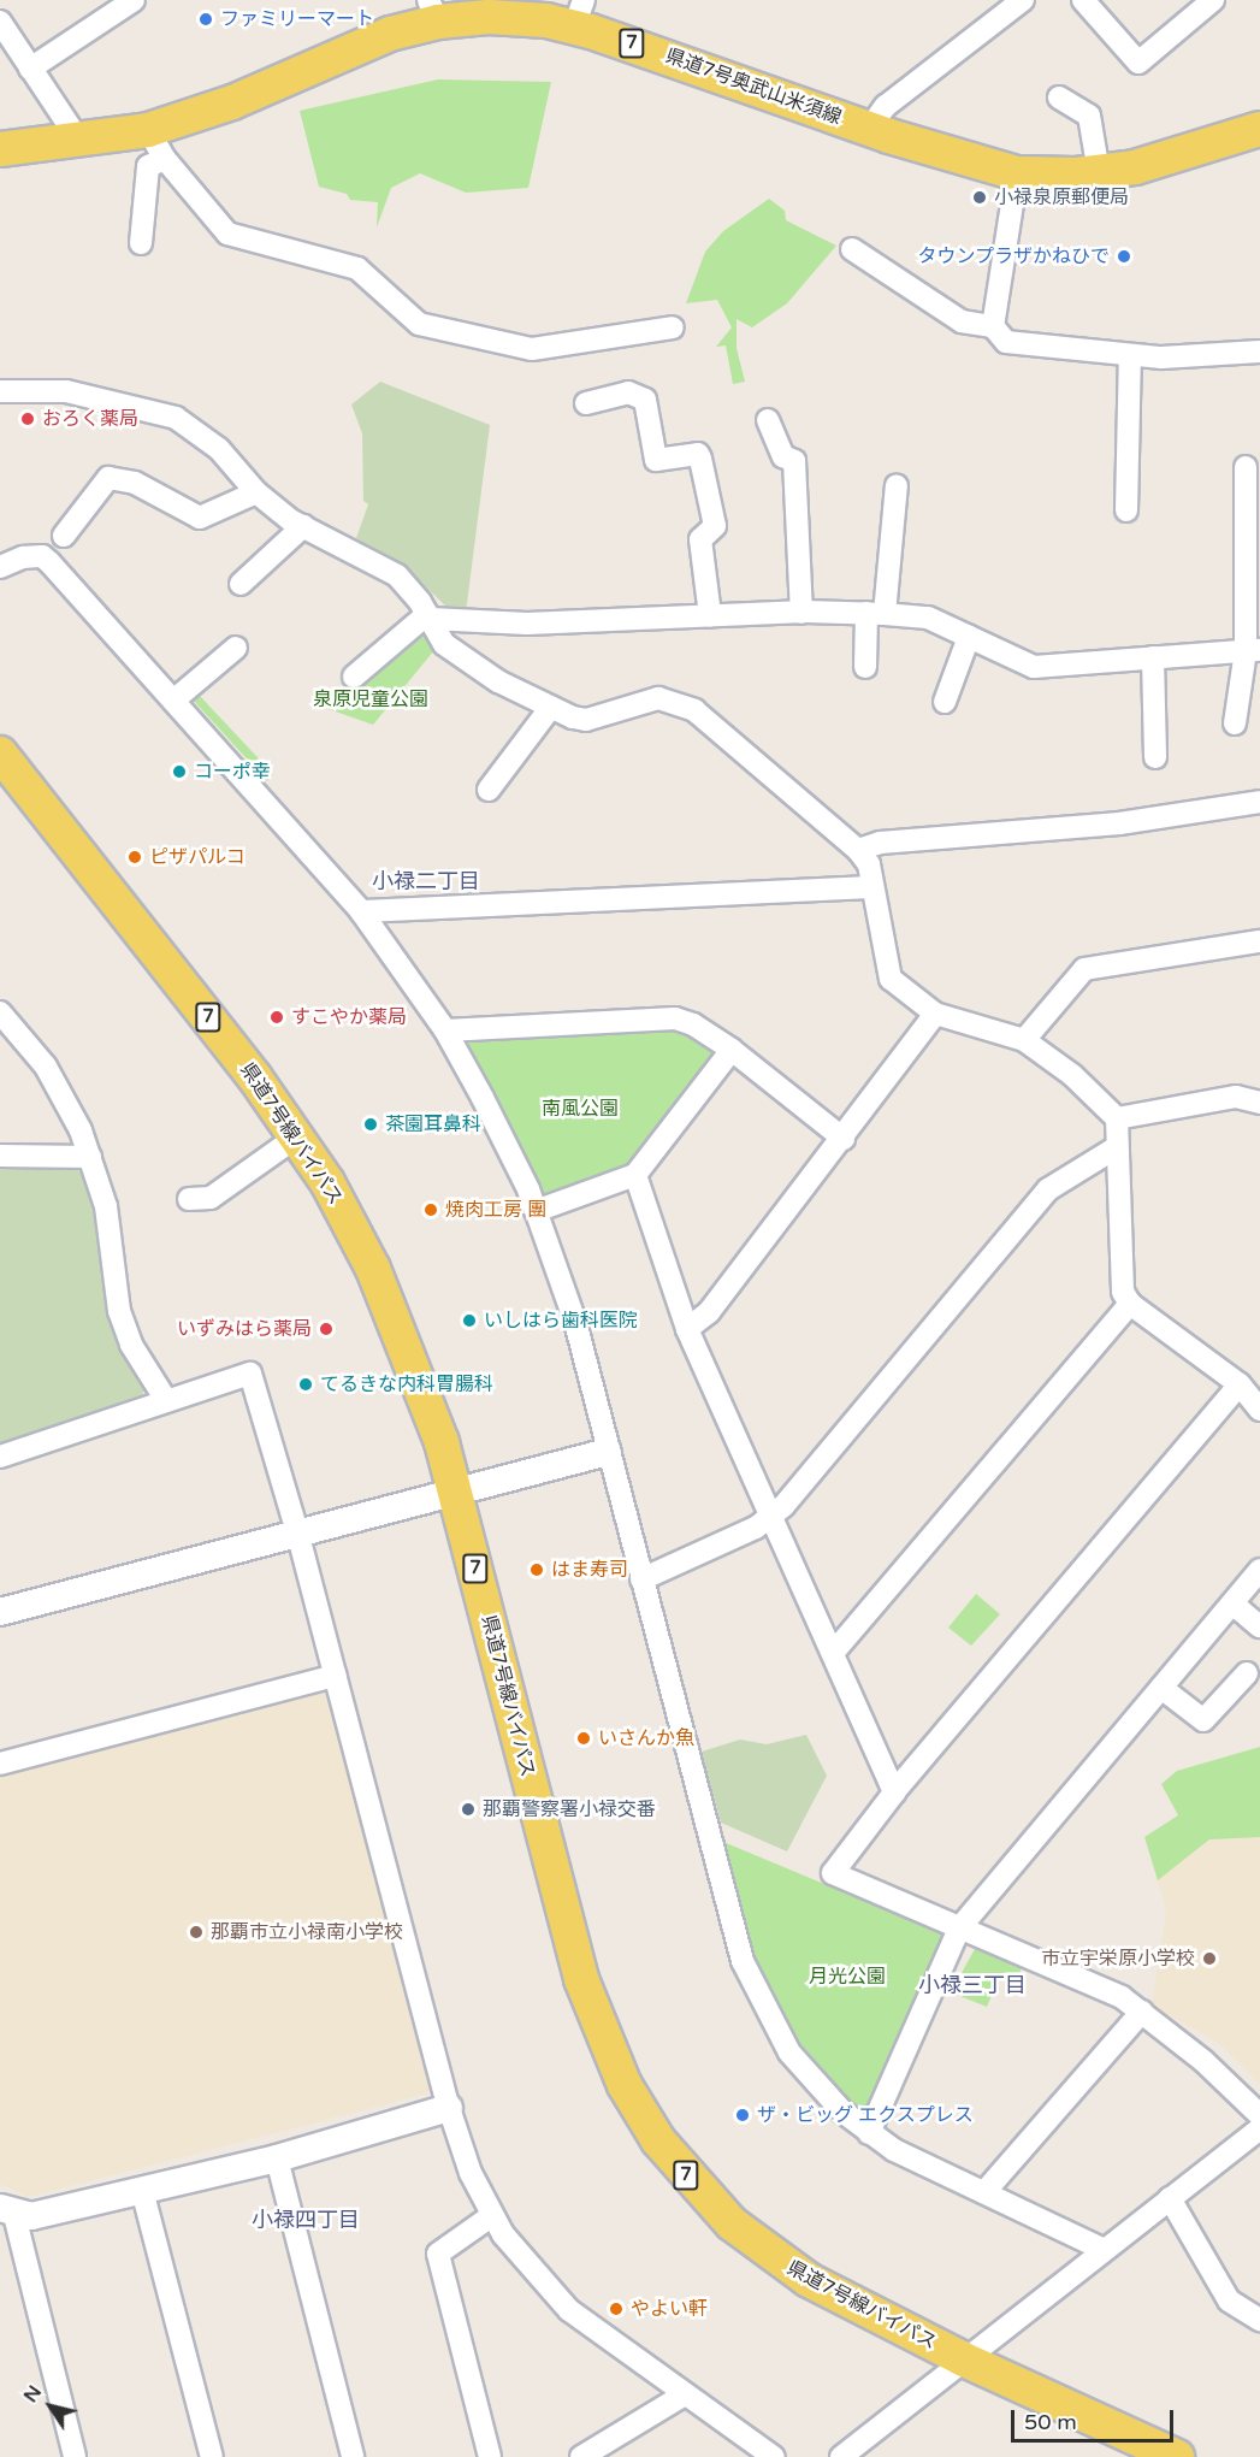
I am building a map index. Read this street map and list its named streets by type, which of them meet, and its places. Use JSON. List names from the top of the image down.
{
  "streets": {
    "main road": ["7", "県道7号奥武山米須線", "県道7号線バイパス"]
  },
  "districts": ["小禄二丁目", "小禄三丁目", "小禄四丁目"],
  "parks": ["泉原児童公園", "南風公園", "月光公園"],
  "places": [
    "ファミリーマート",
    "小禄泉原郵便局",
    "タウンプラザかねひで",
    "おろく薬局",
    "コーポ幸",
    "ピザパルコ",
    "すこやか薬局",
    "茶園耳鼻科",
    "焼肉工房 團",
    "いしはら歯科医院",
    "いずみはら薬局",
    "てるきな内科胃腸科",
    "はま寿司",
    "いさんか魚",
    "那覇警察署小禄交番",
    "那覇市立小禄南小学校",
    "市立宇栄原小学校",
    "ザ・ビッグ エクスプレス",
    "やよい軒"
  ],
  "scale_bar": "50 m",
  "north": "top left"
}
